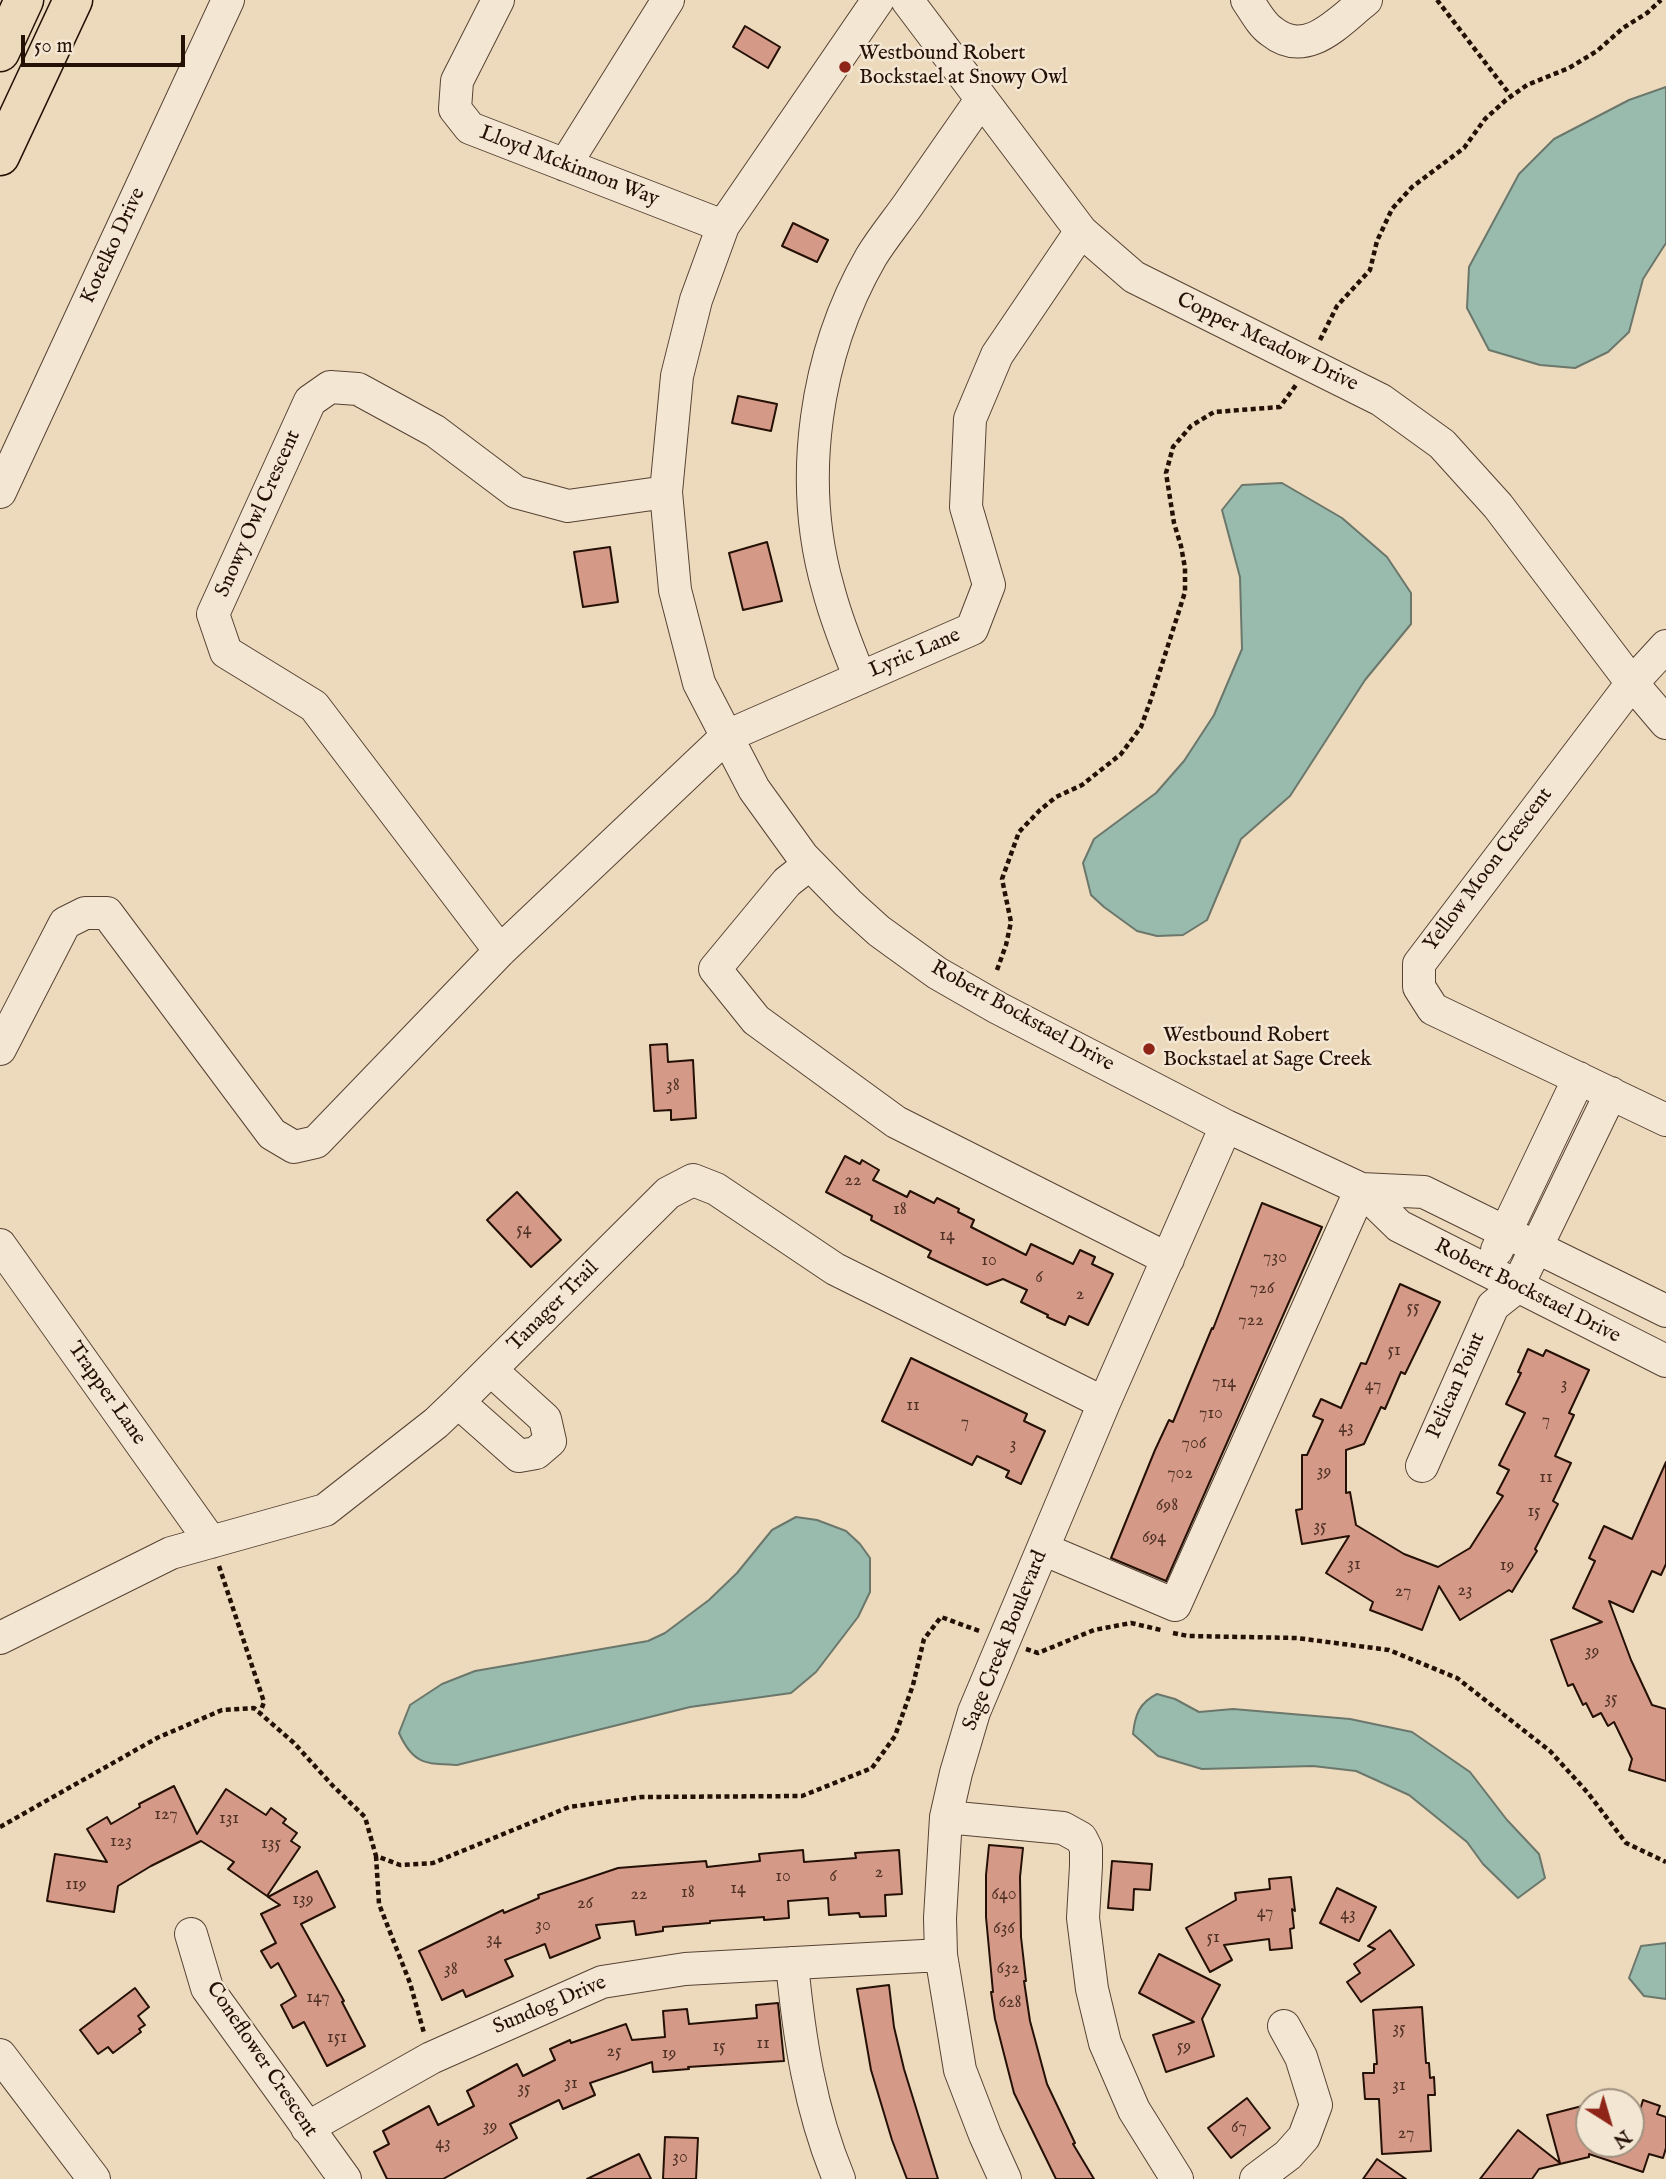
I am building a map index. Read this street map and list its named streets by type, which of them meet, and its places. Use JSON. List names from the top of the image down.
{
  "streets": {
    "street": [
      "Lloyd Mckinnon Way",
      "Kotelko Drive",
      "Copper Meadow Drive",
      "Snowy Owl Crescent",
      "Lyric Lane",
      "Yellow Moon Crescent",
      "Robert Bockstael Drive",
      "Tanager Trail",
      "Pelican Point",
      "Trapper Lane",
      "Sage Creek Boulevard",
      "Sundog Drive",
      "Coneflower Crescent"
    ]
  },
  "crossings": [
    ["Lloyd Mckinnon Way", "Robert Bockstael Drive"],
    ["Copper Meadow Drive", "Lyric Lane"],
    ["Copper Meadow Drive", "Yellow Moon Crescent"],
    ["Snowy Owl Crescent", "Robert Bockstael Drive"],
    ["Lyric Lane", "Robert Bockstael Drive"],
    ["Robert Bockstael Drive", "Pelican Point"],
    ["Robert Bockstael Drive", "Sage Creek Boulevard"],
    ["Tanager Trail", "Trapper Lane"],
    ["Tanager Trail", "Sage Creek Boulevard"],
    ["Sage Creek Boulevard", "Sundog Drive"],
    ["Sundog Drive", "Coneflower Crescent"]
  ],
  "places": ["Westbound Robert Bockstael at Snowy Owl", "Westbound Robert Bockstael at Sage Creek"],
  "house_numbers": [
    "38",
    "22",
    "18",
    "54",
    "14",
    "730",
    "10",
    "6",
    "726",
    "2",
    "55",
    "722",
    "51",
    "714",
    "3",
    "47",
    "11",
    "710",
    "7",
    "7",
    "43",
    "706",
    "3",
    "39",
    "702",
    "11",
    "698",
    "15",
    "35",
    "694",
    "31",
    "19",
    "23",
    "27",
    "39",
    "35",
    "127",
    "131",
    "123",
    "135",
    "2",
    "10",
    "6",
    "119",
    "14",
    "18",
    "22",
    "640",
    "139",
    "26",
    "47",
    "43",
    "30",
    "636",
    "51",
    "34",
    "632",
    "38",
    "147",
    "628",
    "35",
    "151",
    "11",
    "15",
    "59",
    "25",
    "19",
    "31",
    "31",
    "35",
    "39",
    "67",
    "27",
    "43",
    "30"
  ],
  "scale_bar": "50 m",
  "north": "bottom right"
}
